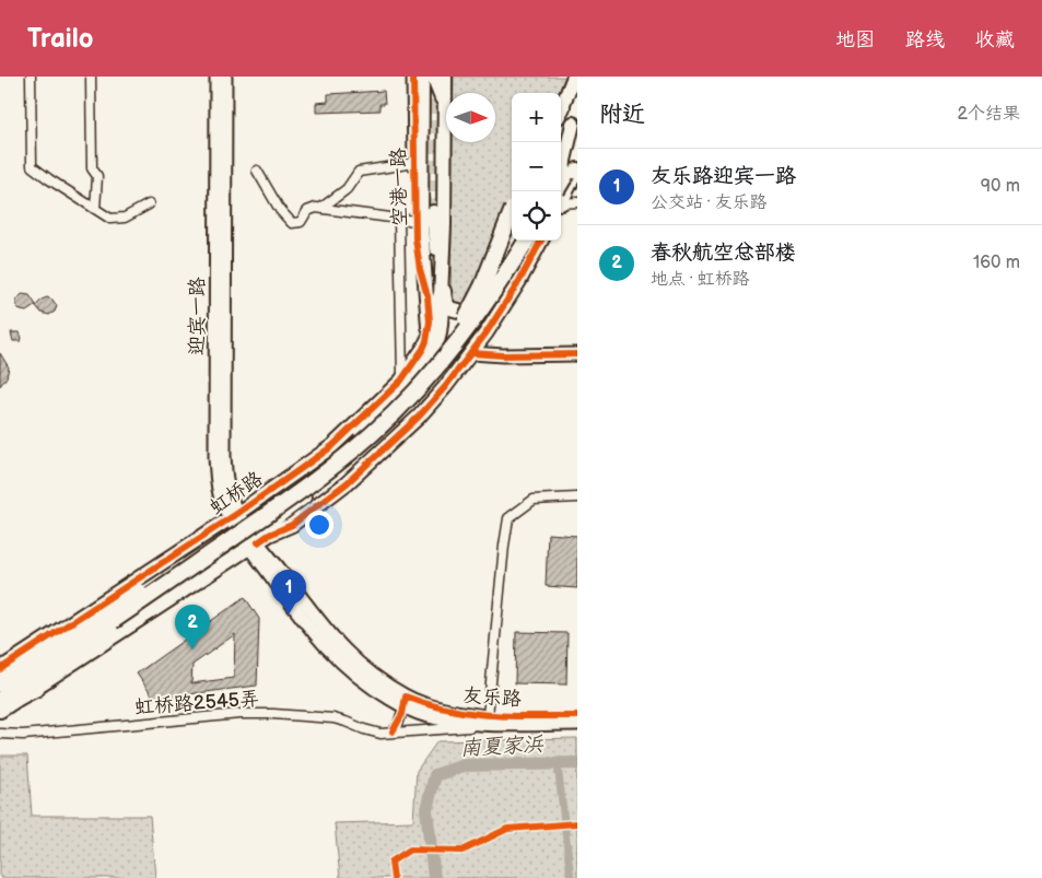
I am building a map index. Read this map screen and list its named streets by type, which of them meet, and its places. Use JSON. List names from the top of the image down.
{
  "streets": {
    "main road": [
      "空港一路",
      "迎宾一路",
      "虹桥路",
      "友乐路"
    ],
    "street": ["虹桥路2545弄"]
  },
  "crossings": [
    ["空港一路", "虹桥路"],
    ["迎宾一路", "虹桥路"],
    ["迎宾一路", "友乐路"],
    ["友乐路", "虹桥路2545弄"]
  ],
  "water": ["南夏家浜"],
  "north": "right",
  "page": {
    "header": "Trailo",
    "nav": ["地图", "路线", "收藏"],
    "heading": ["附近", "2个结果"],
    "map_buttons": ["+", "−"],
    "list": [
      {
        "mark": "1",
        "name": "友乐路迎宾一路",
        "note": "公交站 · 友乐路",
        "value": "90 m"
      },
      {
        "mark": "2",
        "name": "春秋航空总部楼",
        "note": "地点 · 虹桥路",
        "value": "160 m"
      }
    ],
    "pins": ["1", "2"]
  }
}
